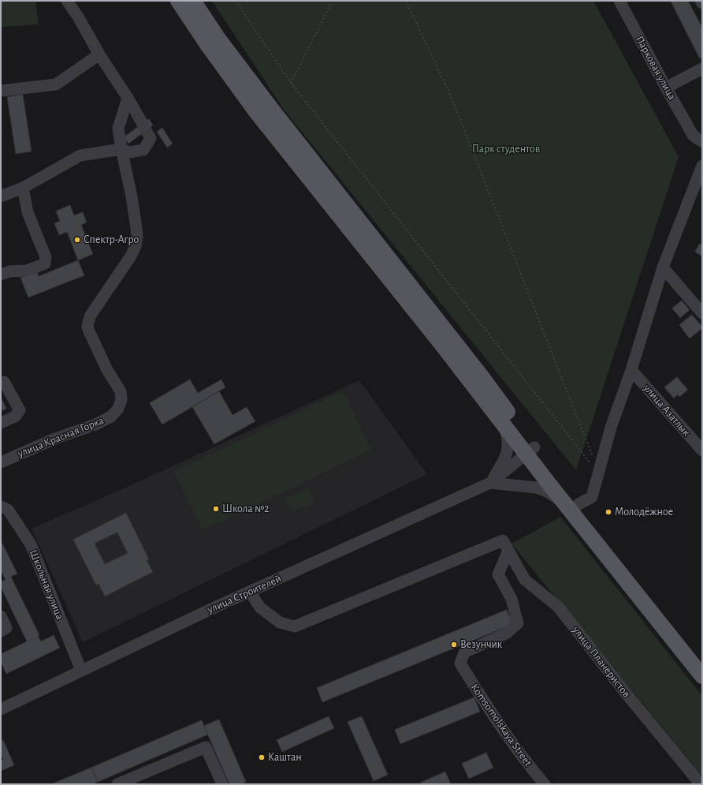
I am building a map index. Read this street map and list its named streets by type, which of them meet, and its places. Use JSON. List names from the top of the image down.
{
  "streets": {
    "street": [
      "Парковая улица",
      "улица Азатлык",
      "улица Красная Горка",
      "Школьная улица",
      "улица Строителей",
      "улица Планеристов",
      "Komsomolskaya Street"
    ]
  },
  "crossings": [
    ["Школьная улица", "улица Строителей"],
    ["улица Планеристов", "Komsomolskaya Street"]
  ],
  "parks": ["Парк студентов"],
  "places": [
    "Спектр-Агро",
    "Школа №2",
    "Молодёжное",
    "Везунчик",
    "Каштан"
  ]
}
